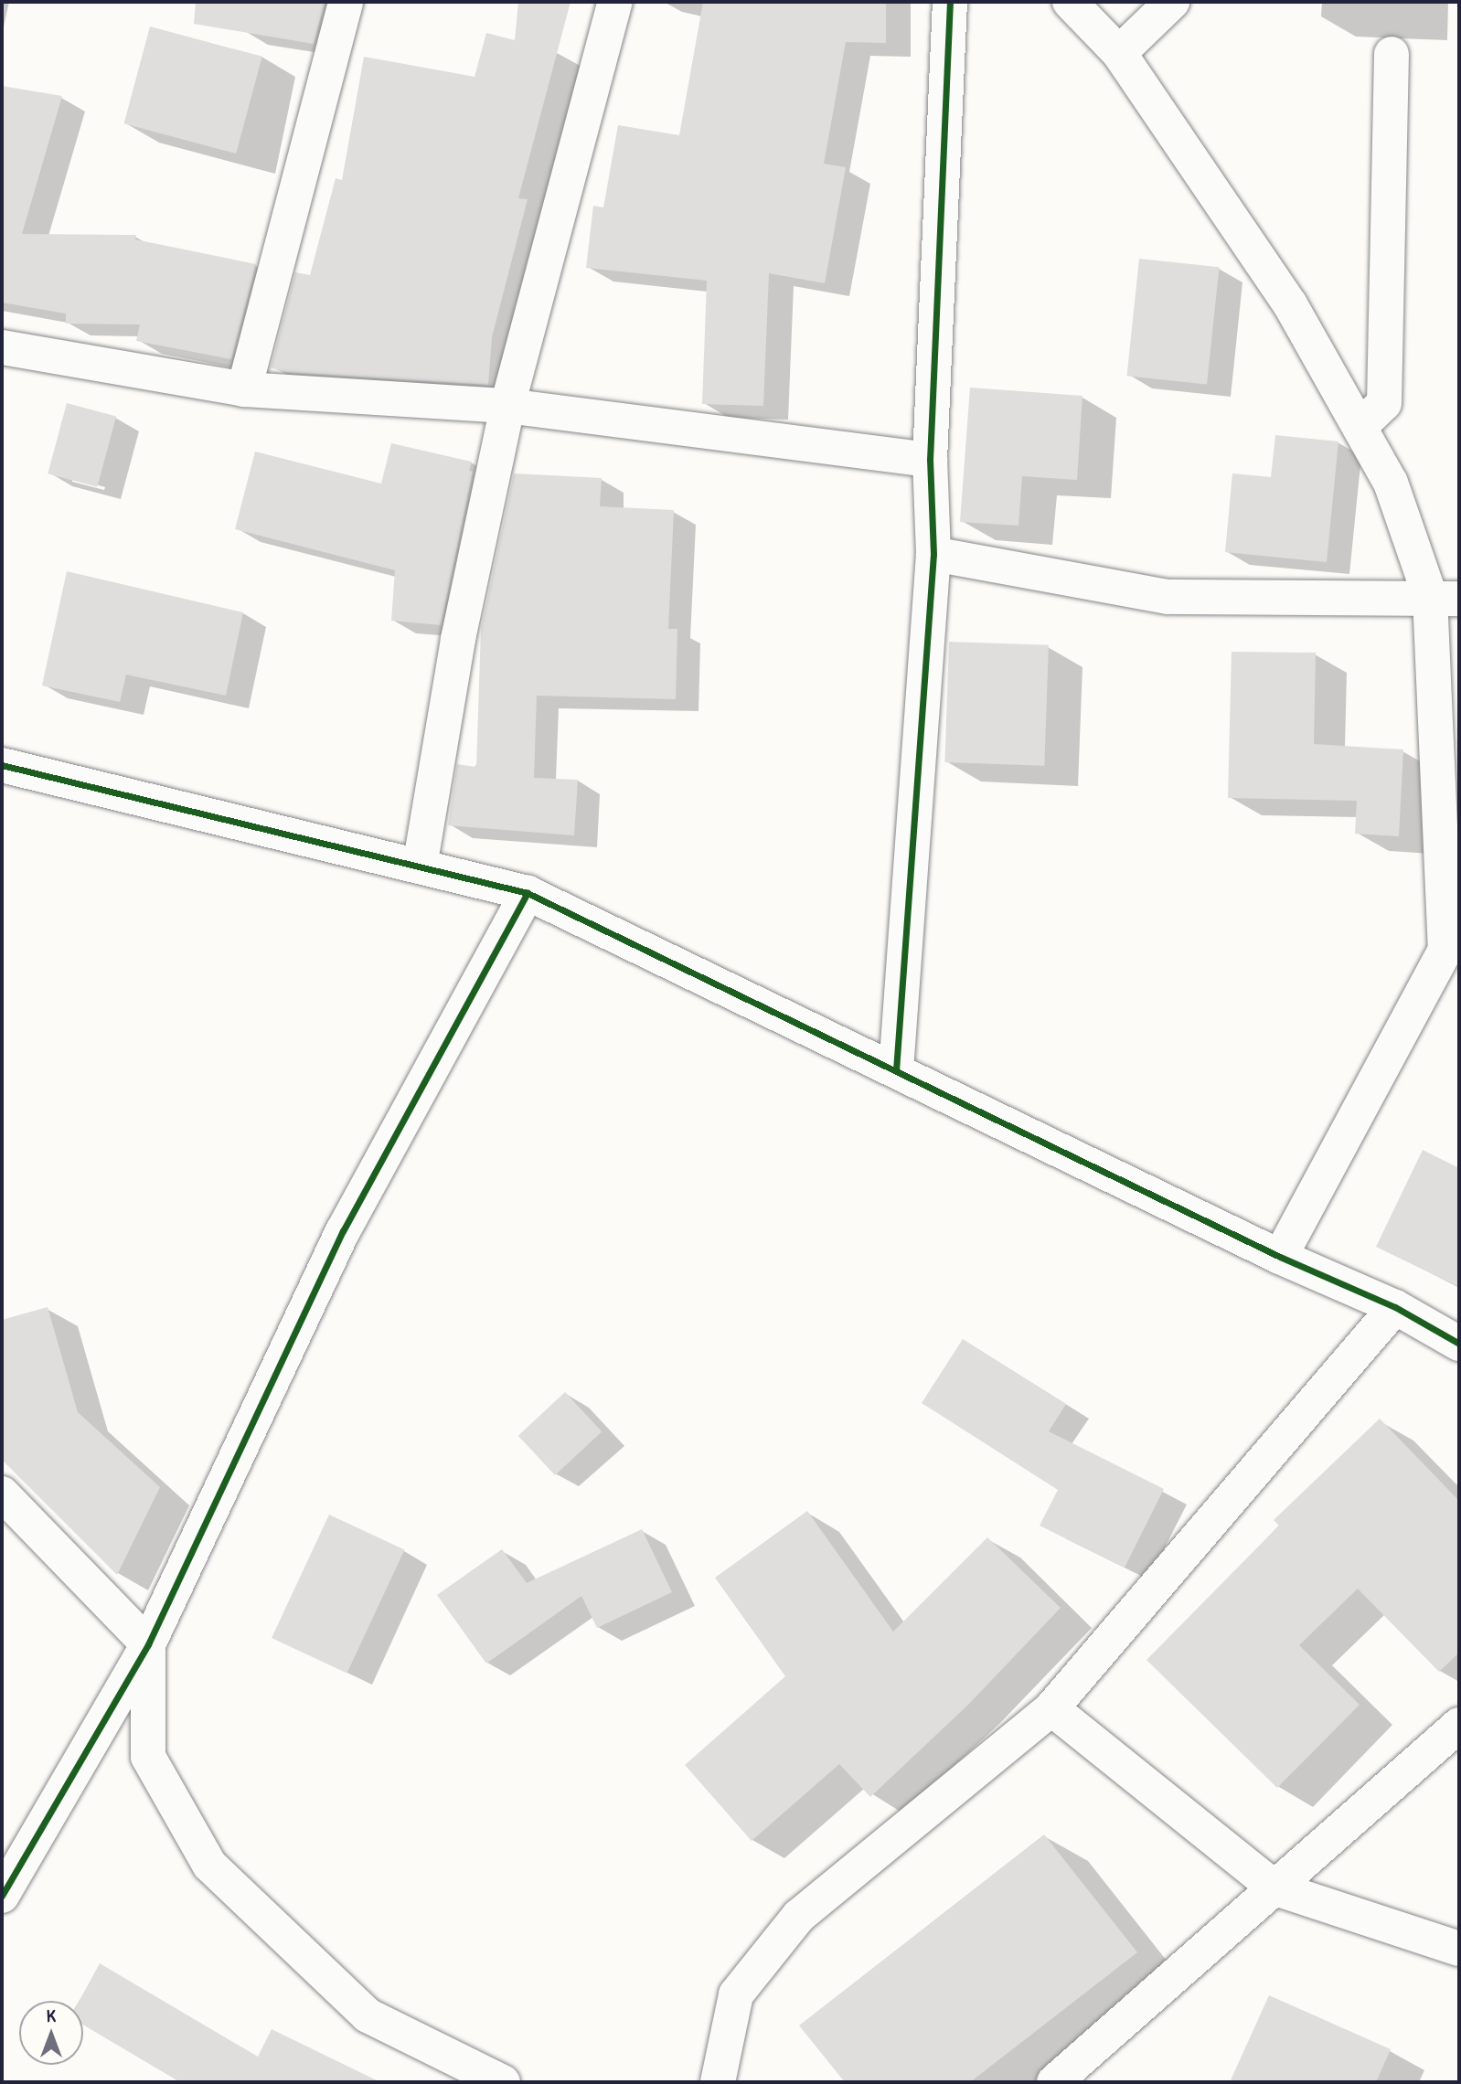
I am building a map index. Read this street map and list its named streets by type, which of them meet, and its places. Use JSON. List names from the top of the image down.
{
  "north": "top"
}
